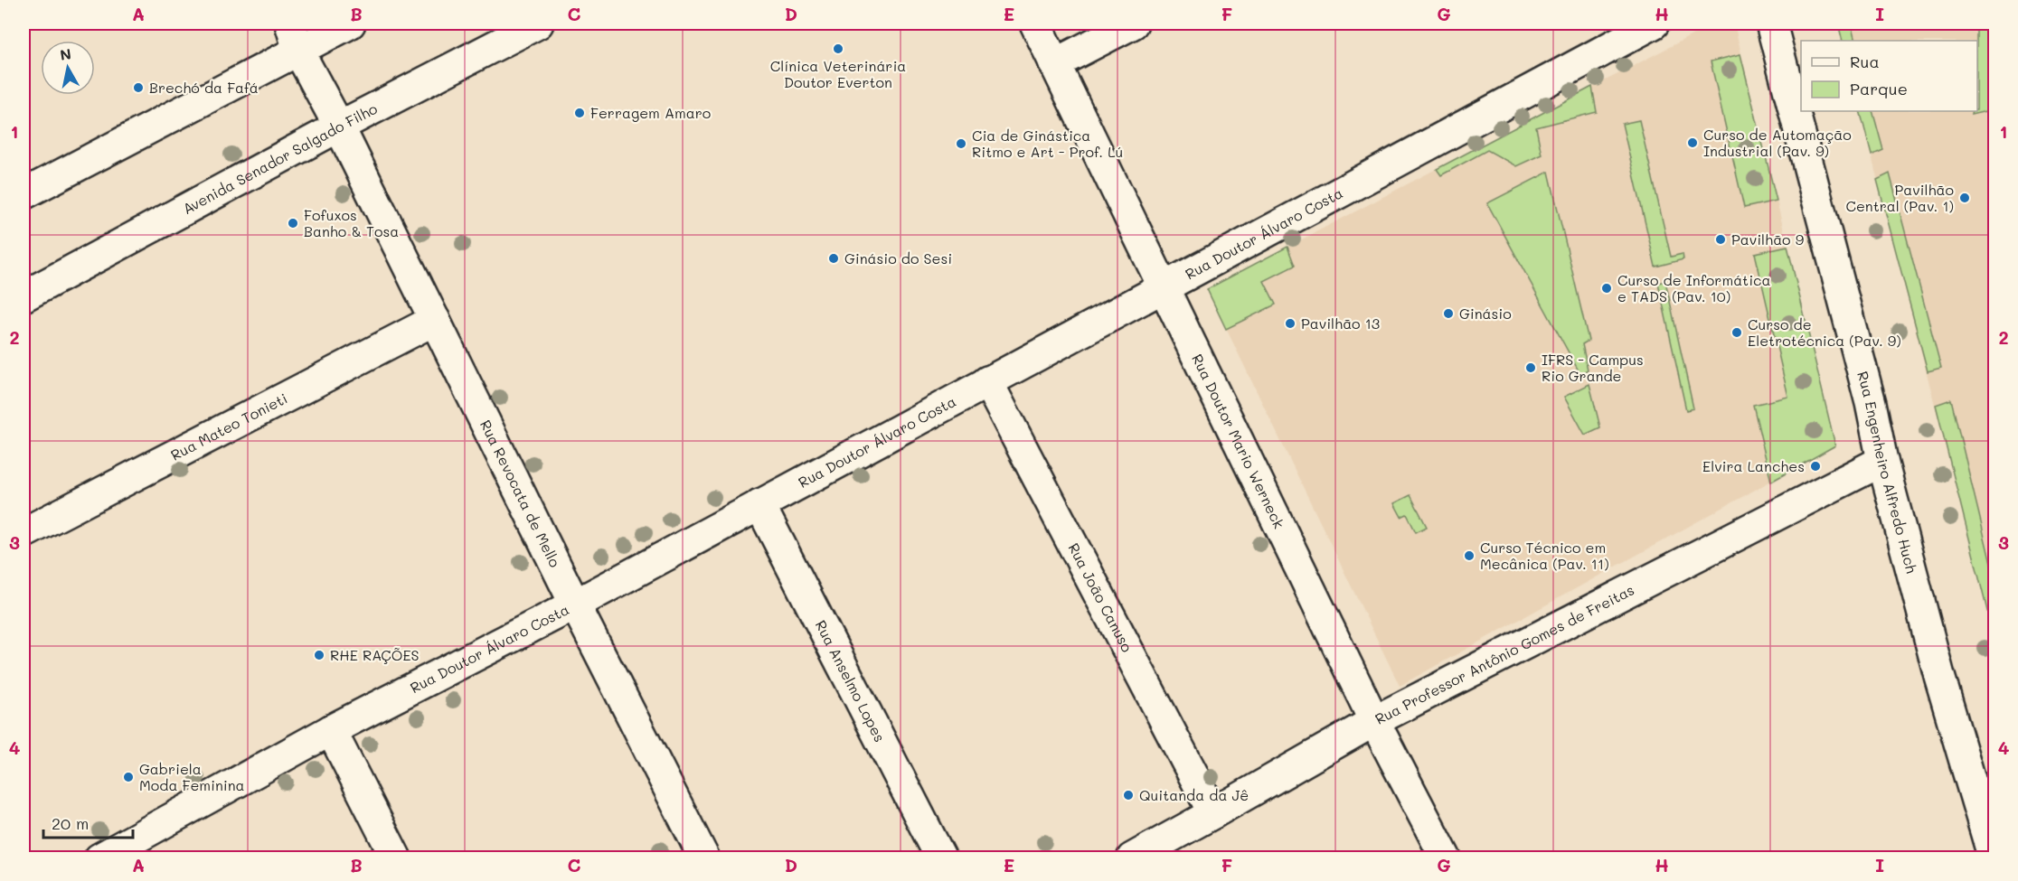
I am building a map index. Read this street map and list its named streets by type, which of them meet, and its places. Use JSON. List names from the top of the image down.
{
  "streets": {
    "street": [
      "Avenida Senador Salgado Filho",
      "Rua Doutor Álvaro Costa",
      "Rua Mateo Tonieti",
      "Rua Doutor Mario Werneck",
      "Rua Engenheiro Alfredo Huch",
      "Rua Revocata de Mello",
      "Rua João Canuso",
      "Rua Professor Antônio Gomes de Freitas",
      "Rua Anselmo Lopes"
    ]
  },
  "crossings": [
    ["Avenida Senador Salgado Filho", "Rua Revocata de Mello"],
    ["Rua Doutor Álvaro Costa", "Rua Doutor Mario Werneck"],
    ["Rua Doutor Álvaro Costa", "Rua Revocata de Mello"],
    ["Rua Doutor Álvaro Costa", "Rua João Canuso"],
    ["Rua Doutor Álvaro Costa", "Rua Anselmo Lopes"],
    ["Rua Mateo Tonieti", "Rua Revocata de Mello"],
    ["Rua Doutor Mario Werneck", "Rua Professor Antônio Gomes de Freitas"],
    ["Rua Engenheiro Alfredo Huch", "Rua Professor Antônio Gomes de Freitas"],
    ["Rua João Canuso", "Rua Professor Antônio Gomes de Freitas"]
  ],
  "places": [
    "Clínica Veterinária Doutor Everton",
    "Brechó da Fafá",
    "Ferragem Amaro",
    "Curso de Automação Industrial (Pav. 9)",
    "Cia de Ginástica Ritmo e Art - Prof. Lú",
    "Pavilhão Central (Pav. 1)",
    "Fofuxos Banho & Tosa",
    "Pavilhão 9",
    "Ginásio do Sesi",
    "Curso de Informática e TADS (Pav. 10)",
    "Ginásio",
    "Pavilhão 13",
    "Curso de Eletrotécnica (Pav. 9)",
    "IFRS - Campus Rio Grande",
    "Elvira Lanches",
    "Curso Técnico em Mecânica (Pav. 11)",
    "RHE RAÇÕES",
    "Gabriela Moda Feminina",
    "Quitanda da Jê"
  ],
  "legend": ["Rua", "Parque"],
  "scale_bar": "20 m",
  "north": "top",
  "grid": {
    "columns": [
      "A",
      "B",
      "C",
      "D",
      "E",
      "F",
      "G",
      "H",
      "I"
    ],
    "rows": [
      "1",
      "2",
      "3",
      "4"
    ]
  }
}
